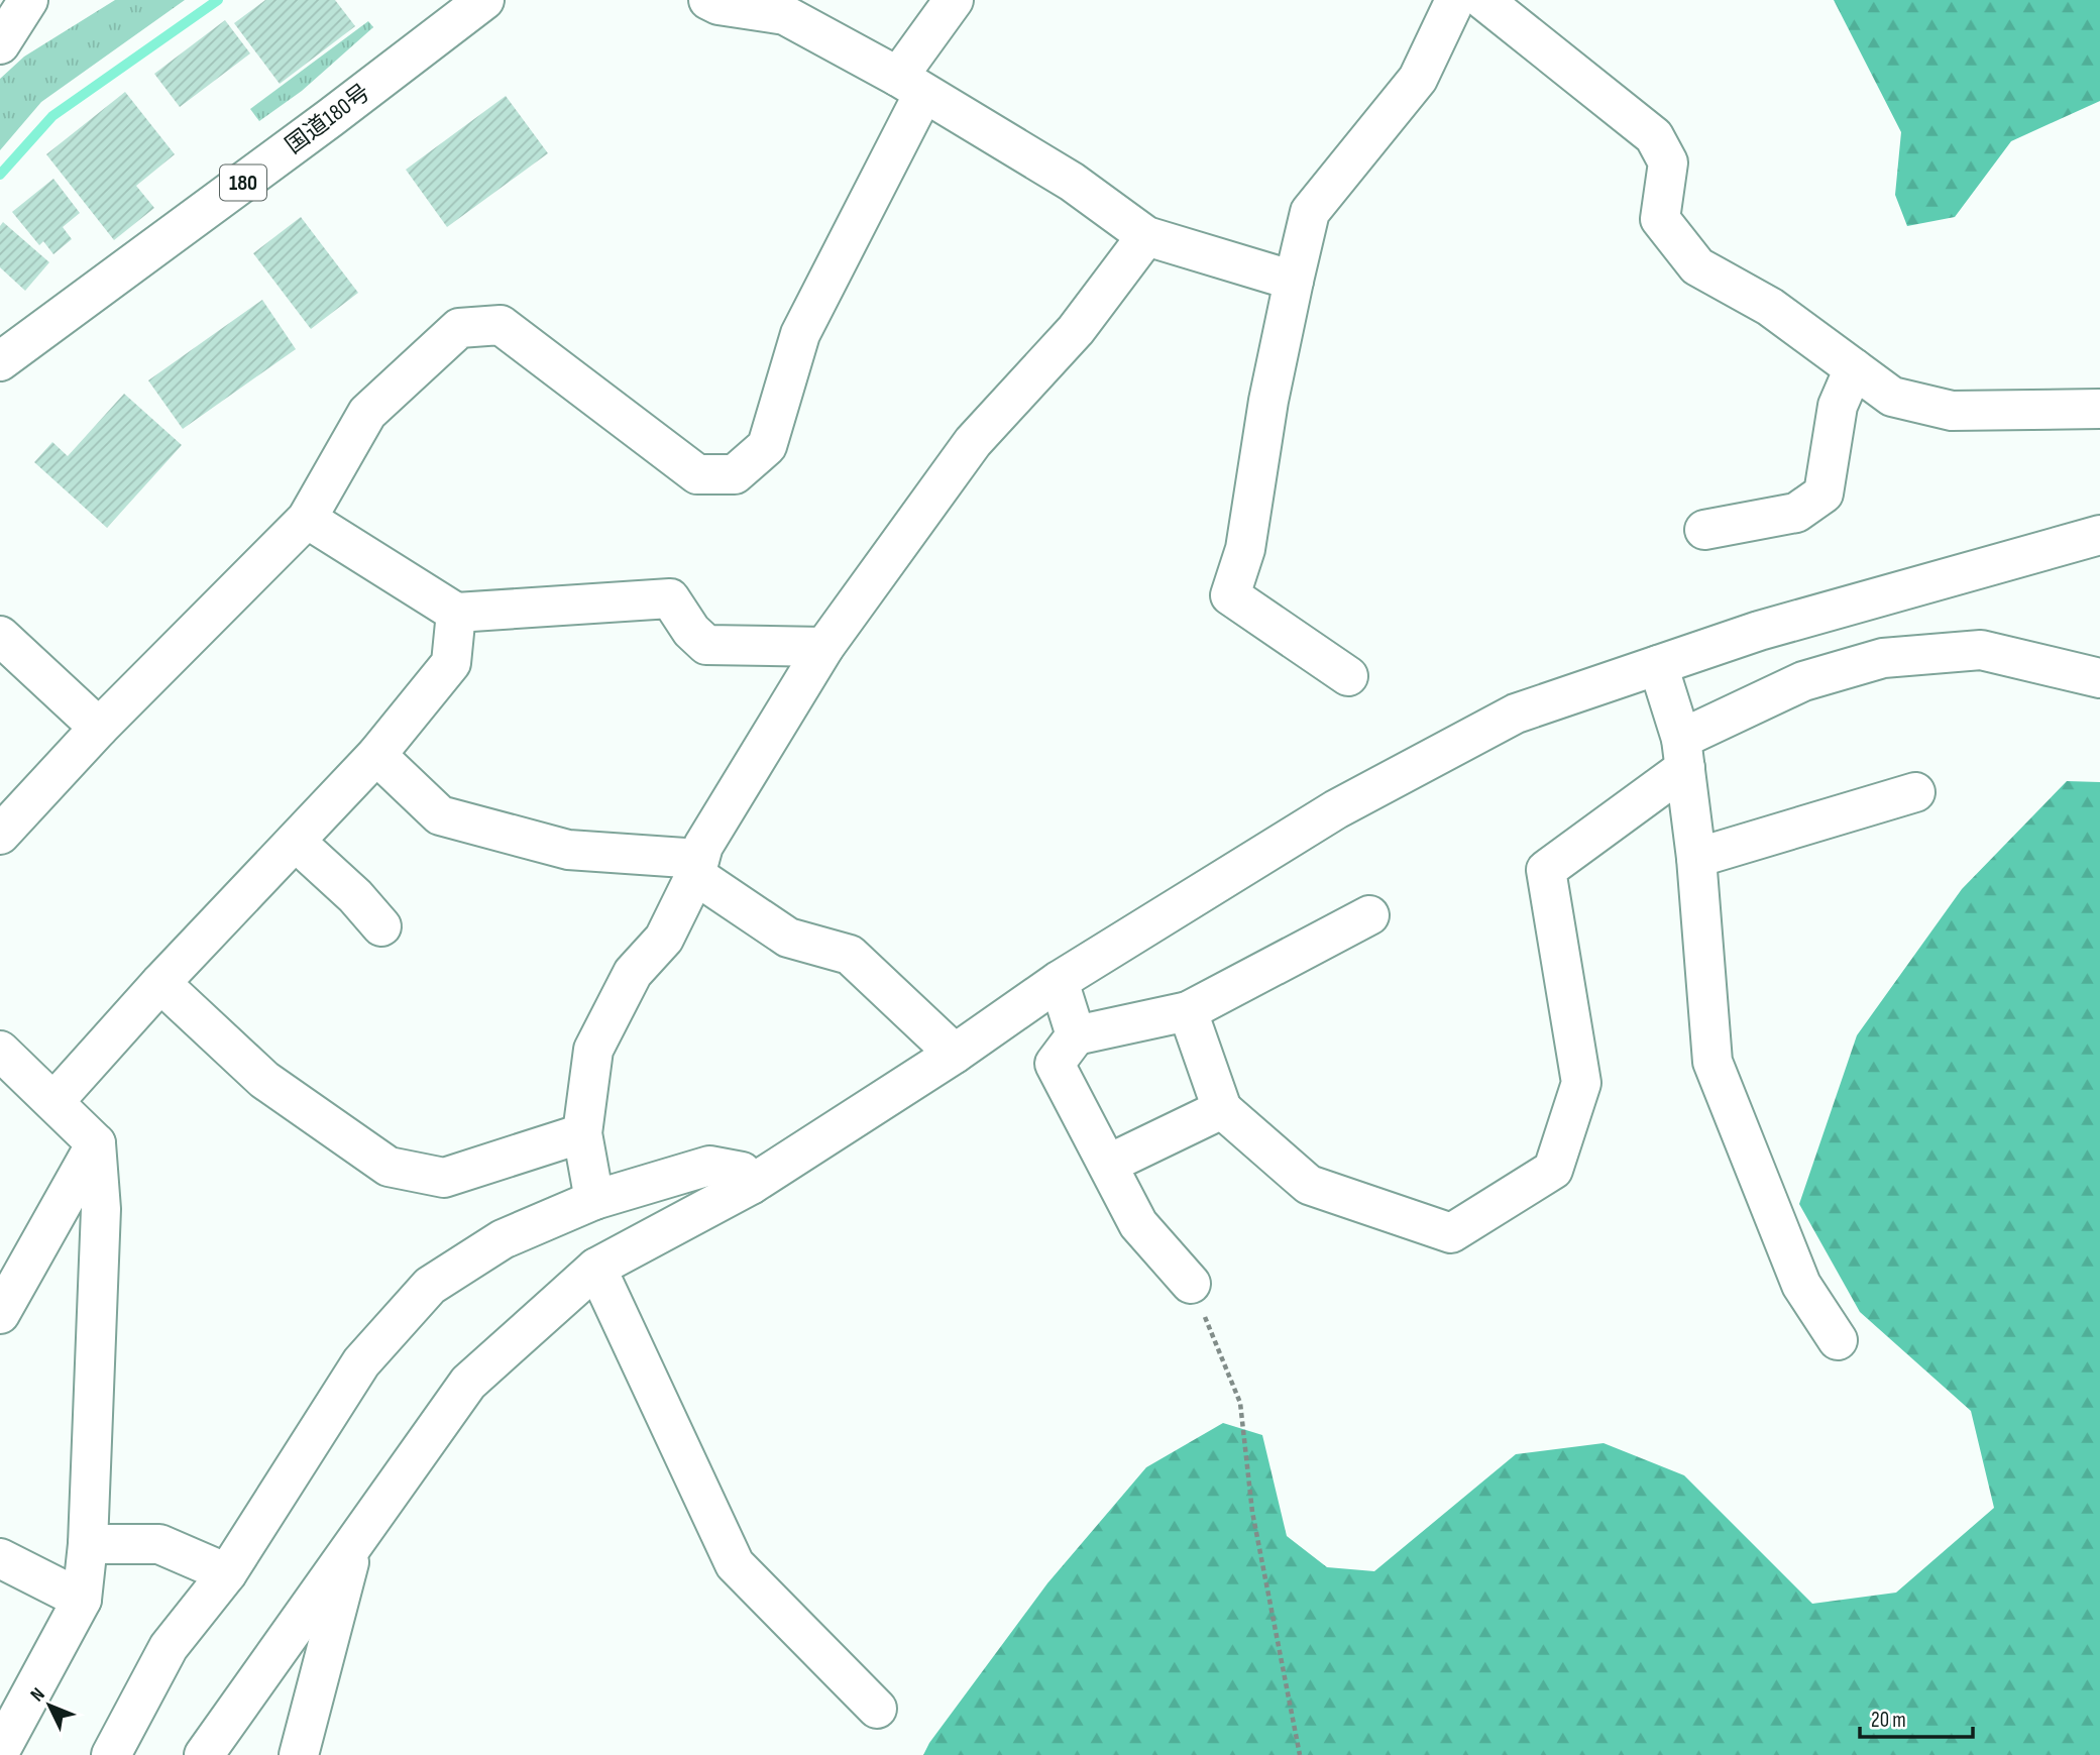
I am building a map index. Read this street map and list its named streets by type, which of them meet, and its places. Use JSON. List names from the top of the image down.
{
  "streets": {
    "main road": ["国道180号", "180"]
  },
  "scale_bar": "20 m",
  "north": "top left"
}
